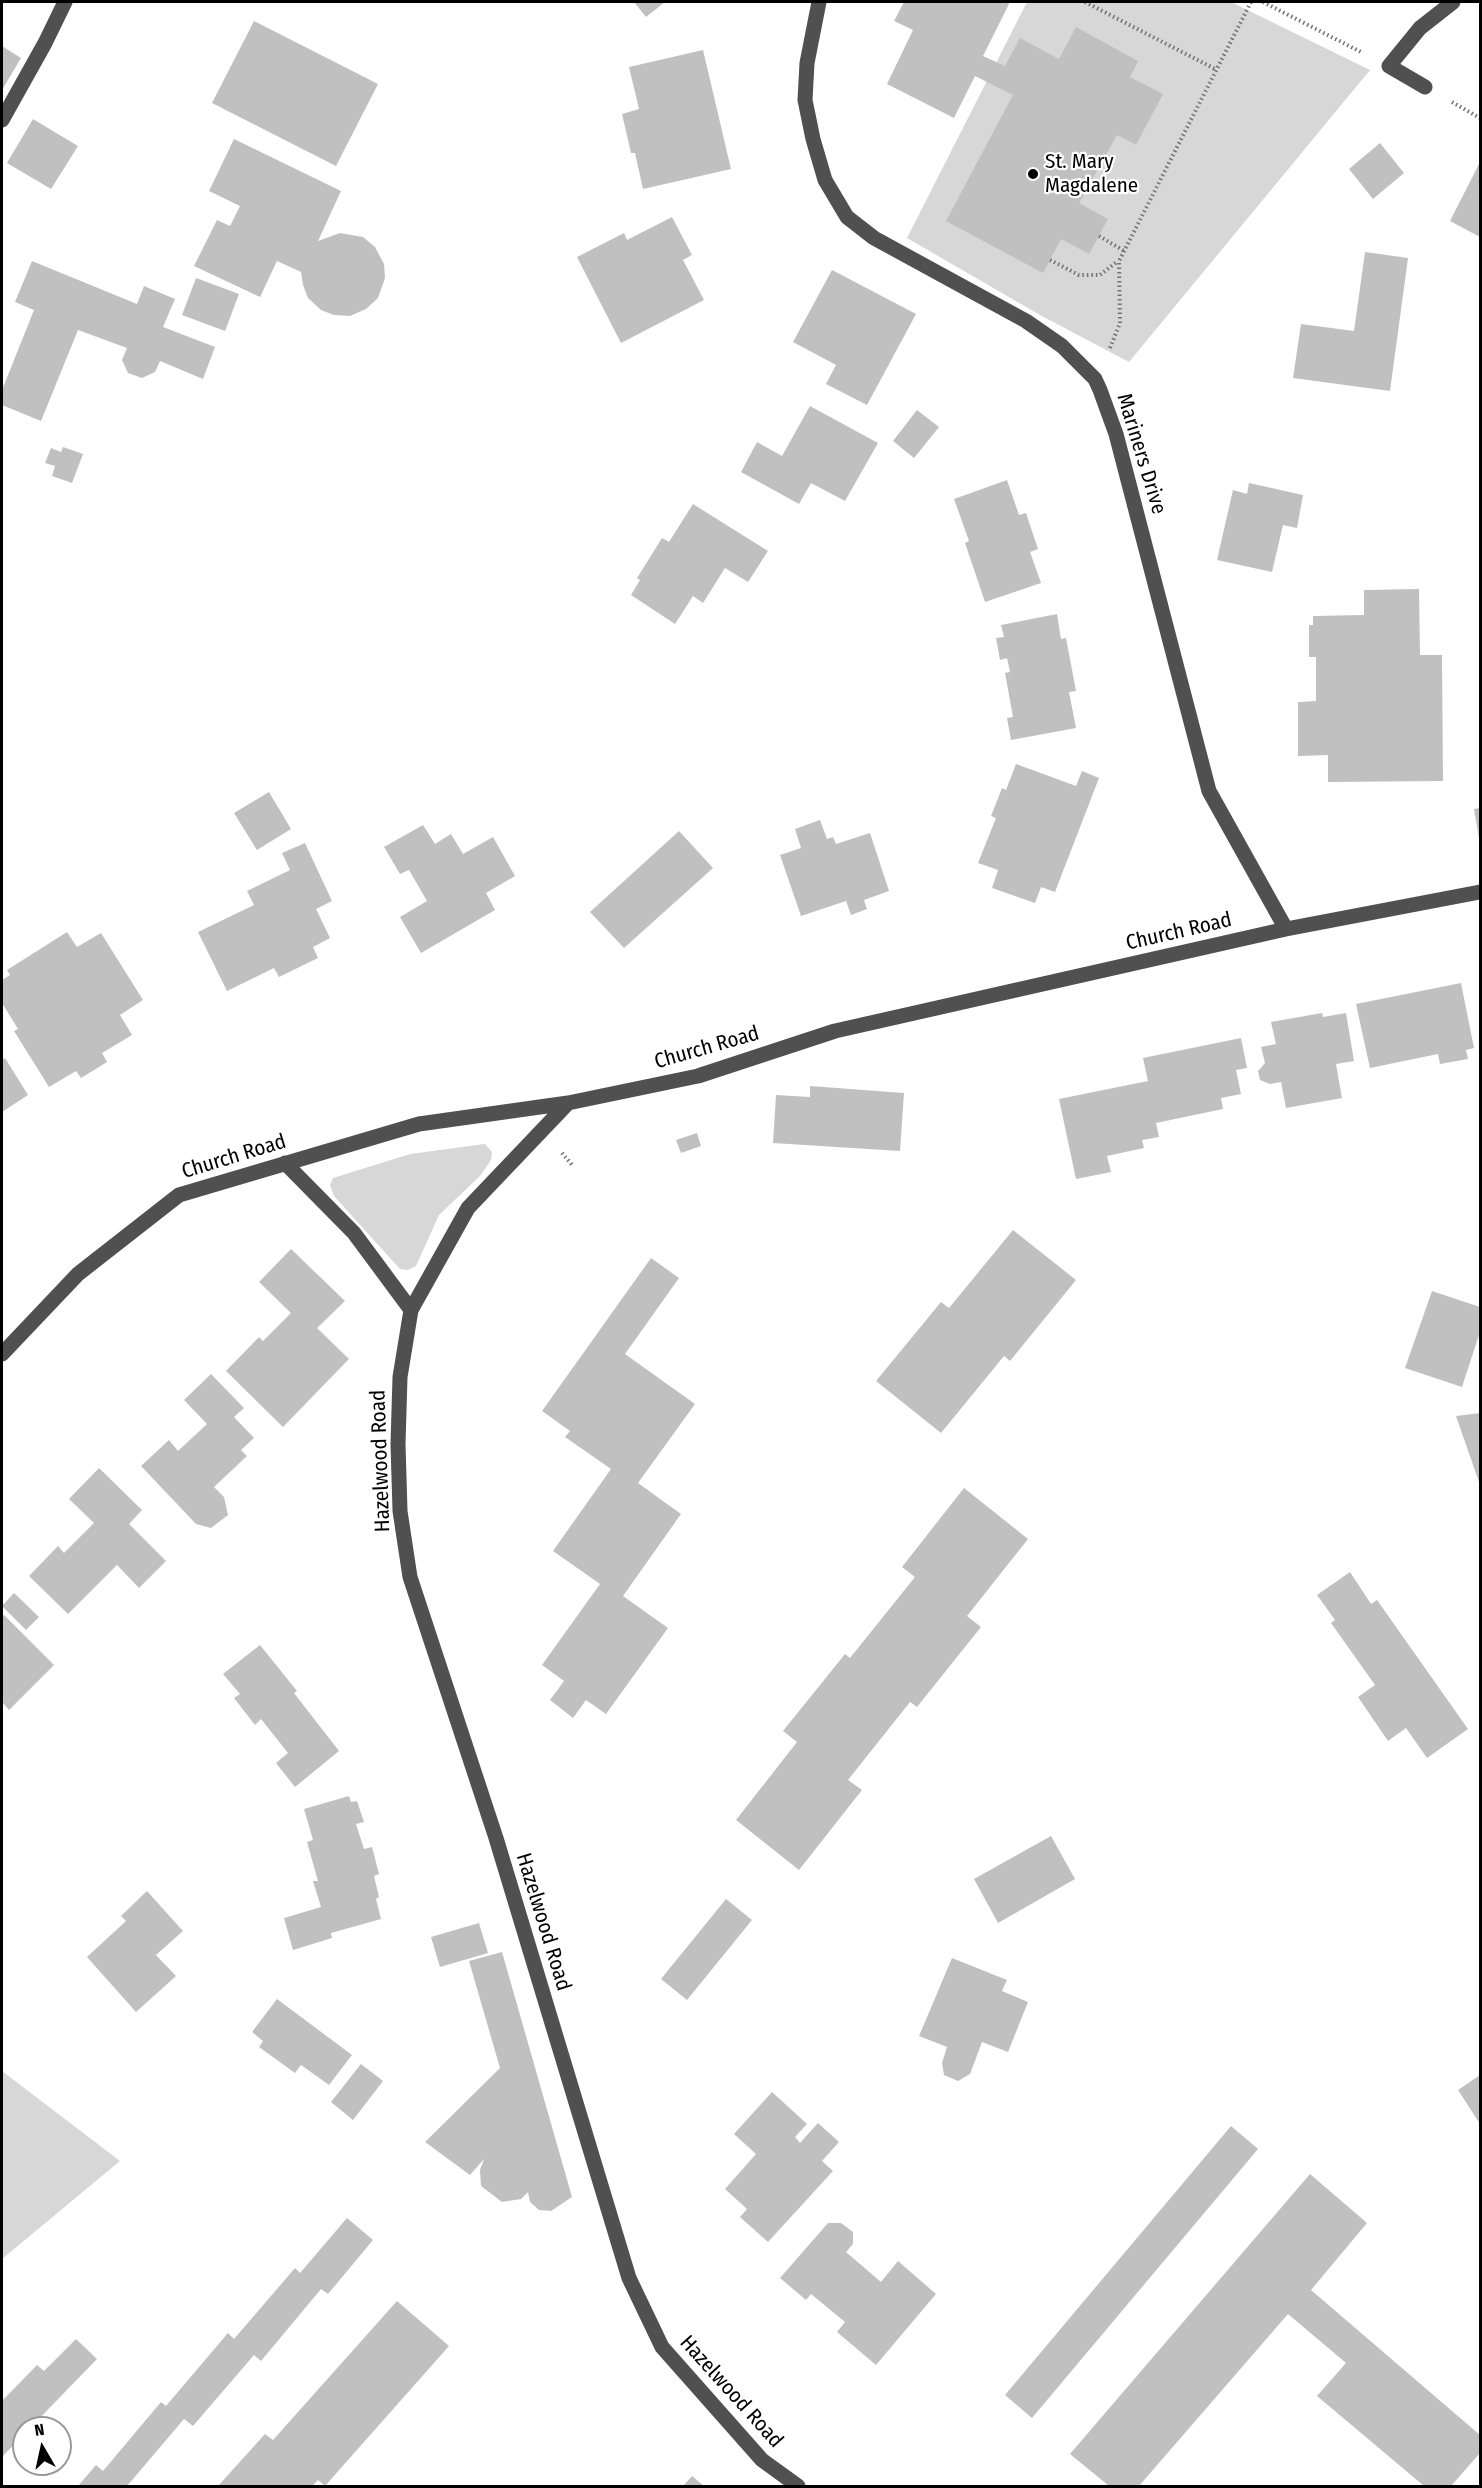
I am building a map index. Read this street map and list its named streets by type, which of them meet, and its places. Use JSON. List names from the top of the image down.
{
  "streets": {
    "street": ["Mariners Drive", "Church Road", "Hazelwood Road"]
  },
  "crossings": [
    ["Mariners Drive", "Church Road"],
    ["Church Road", "Hazelwood Road"]
  ],
  "places": ["St. Mary Magdalene"],
  "north": "top"
}
